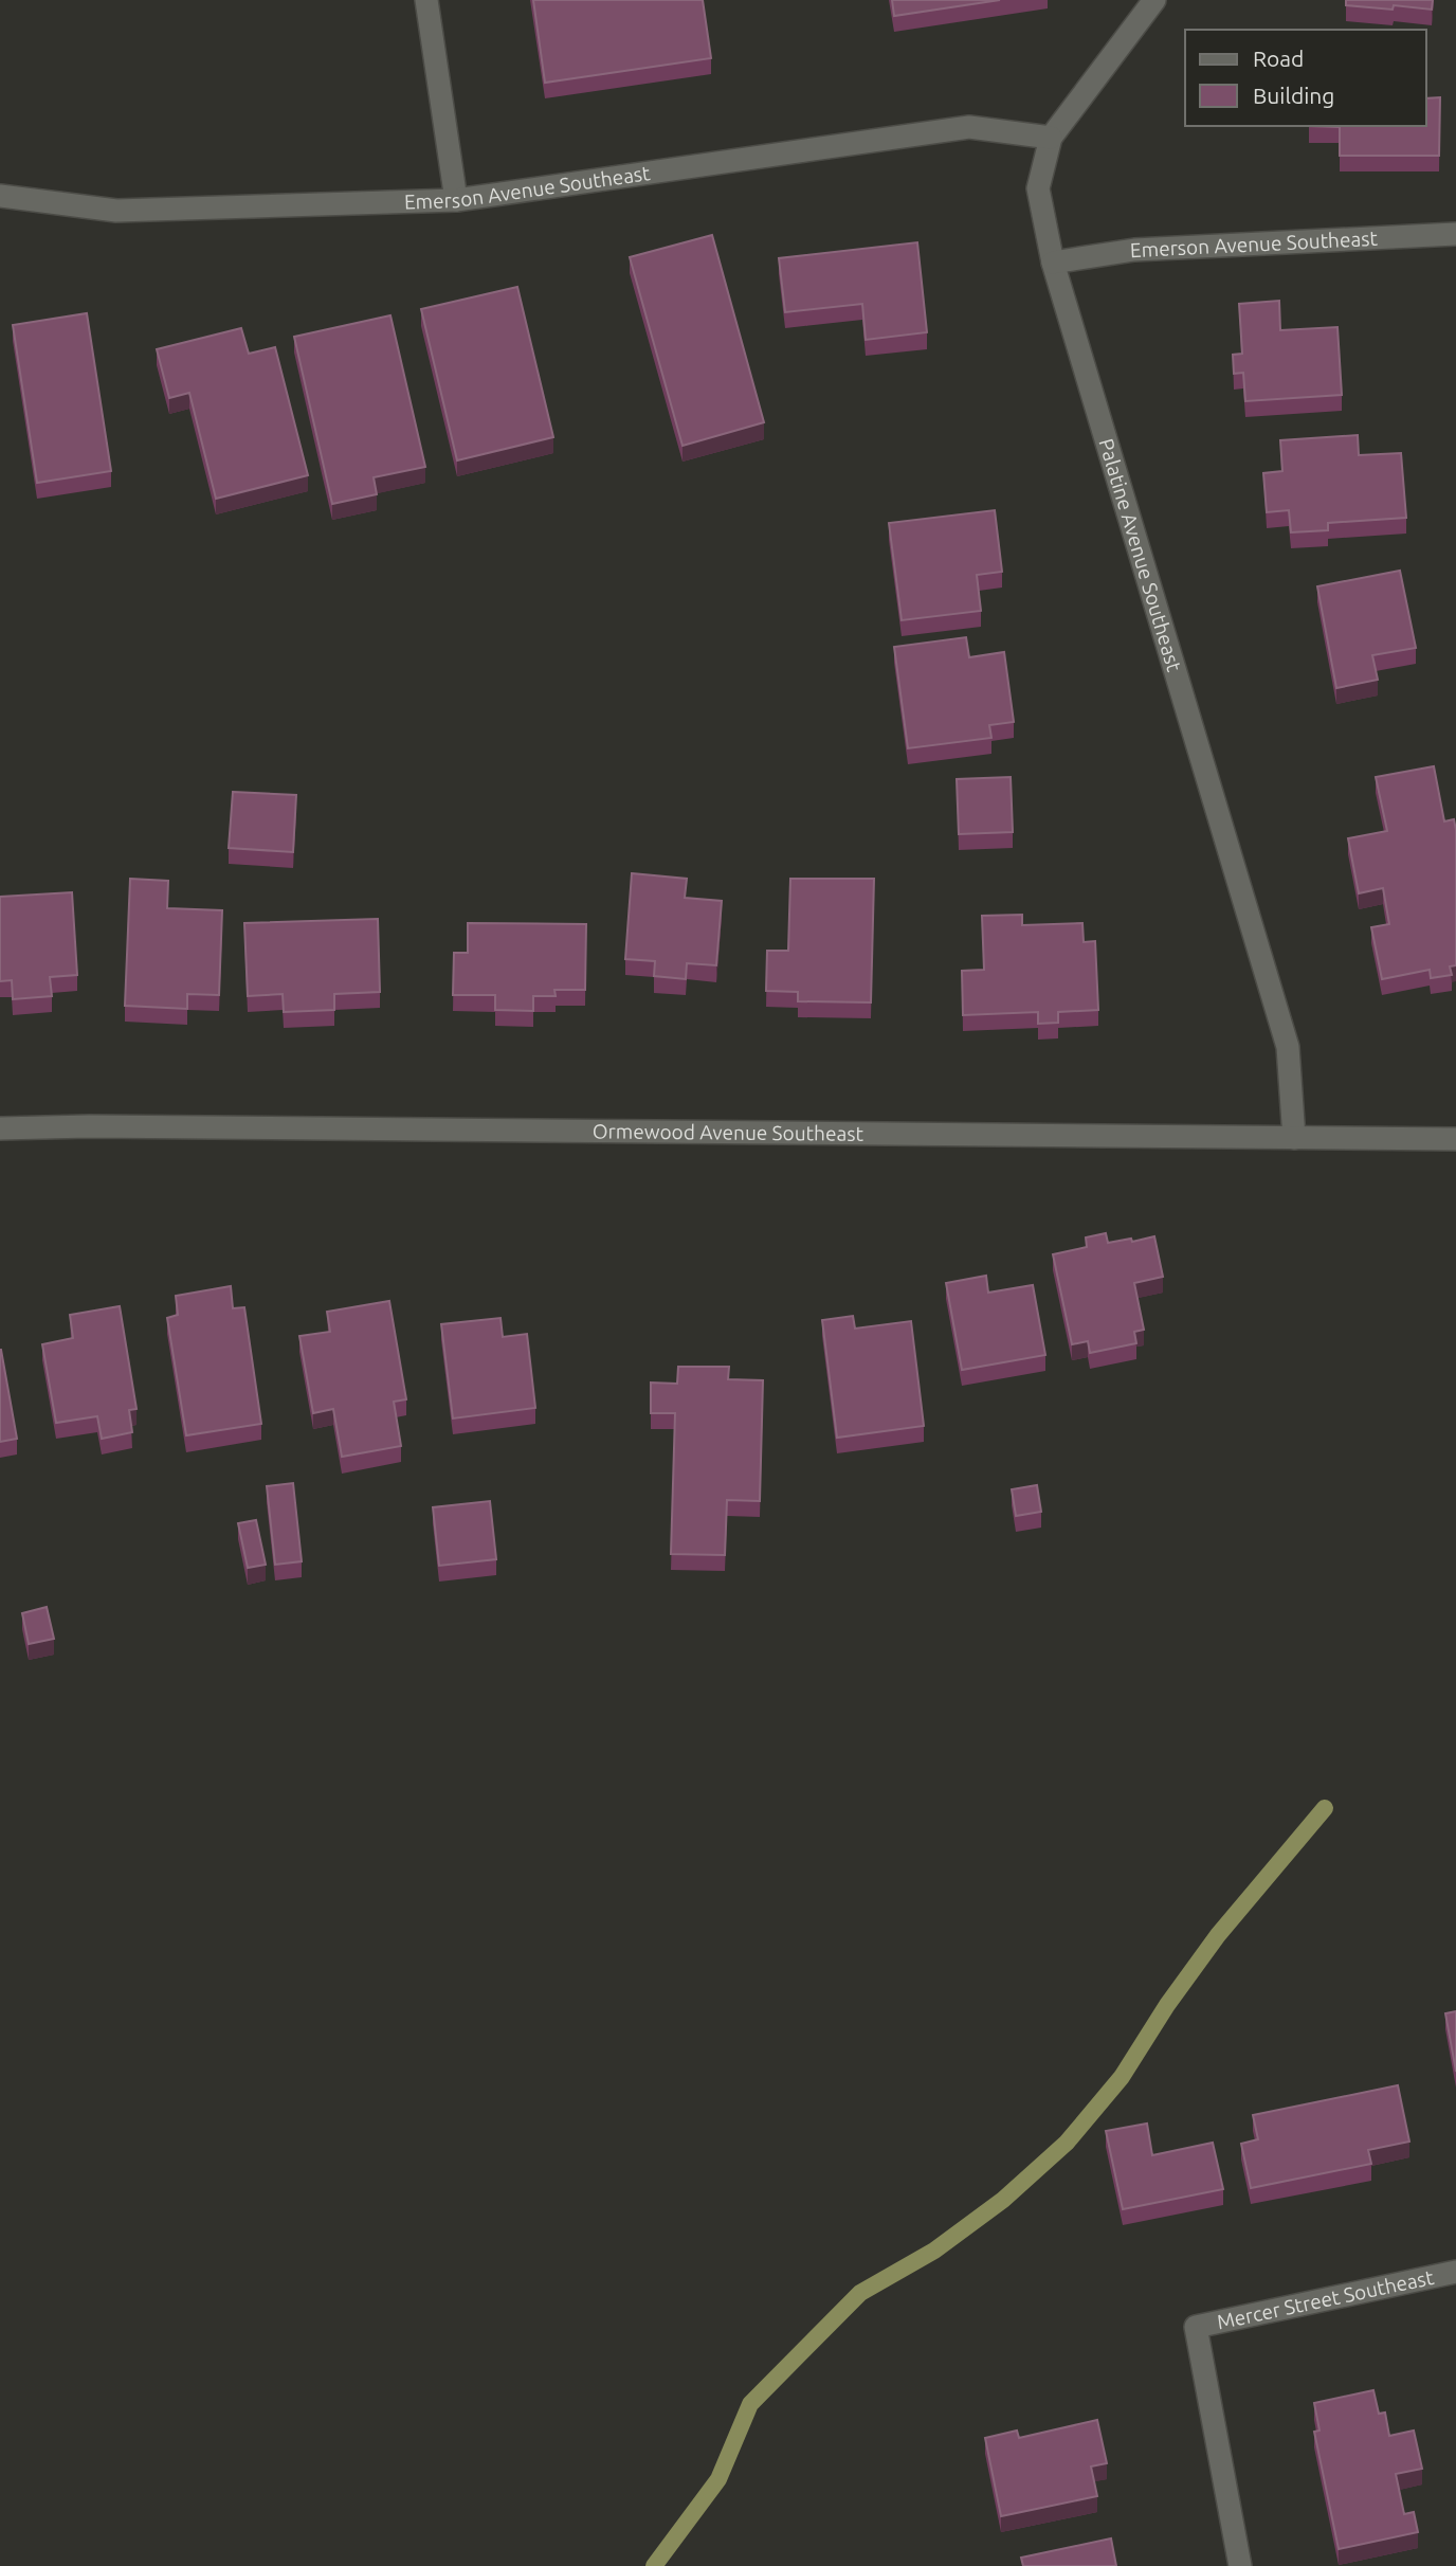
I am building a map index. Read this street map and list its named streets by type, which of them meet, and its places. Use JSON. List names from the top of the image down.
{
  "streets": {
    "street": [
      "Emerson Avenue Southeast",
      "Palatine Avenue Southeast",
      "Ormewood Avenue Southeast",
      "Mercer Street Southeast"
    ]
  },
  "crossings": [
    ["Emerson Avenue Southeast", "Palatine Avenue Southeast"],
    ["Palatine Avenue Southeast", "Ormewood Avenue Southeast"]
  ],
  "legend": ["Road", "Building"]
}
